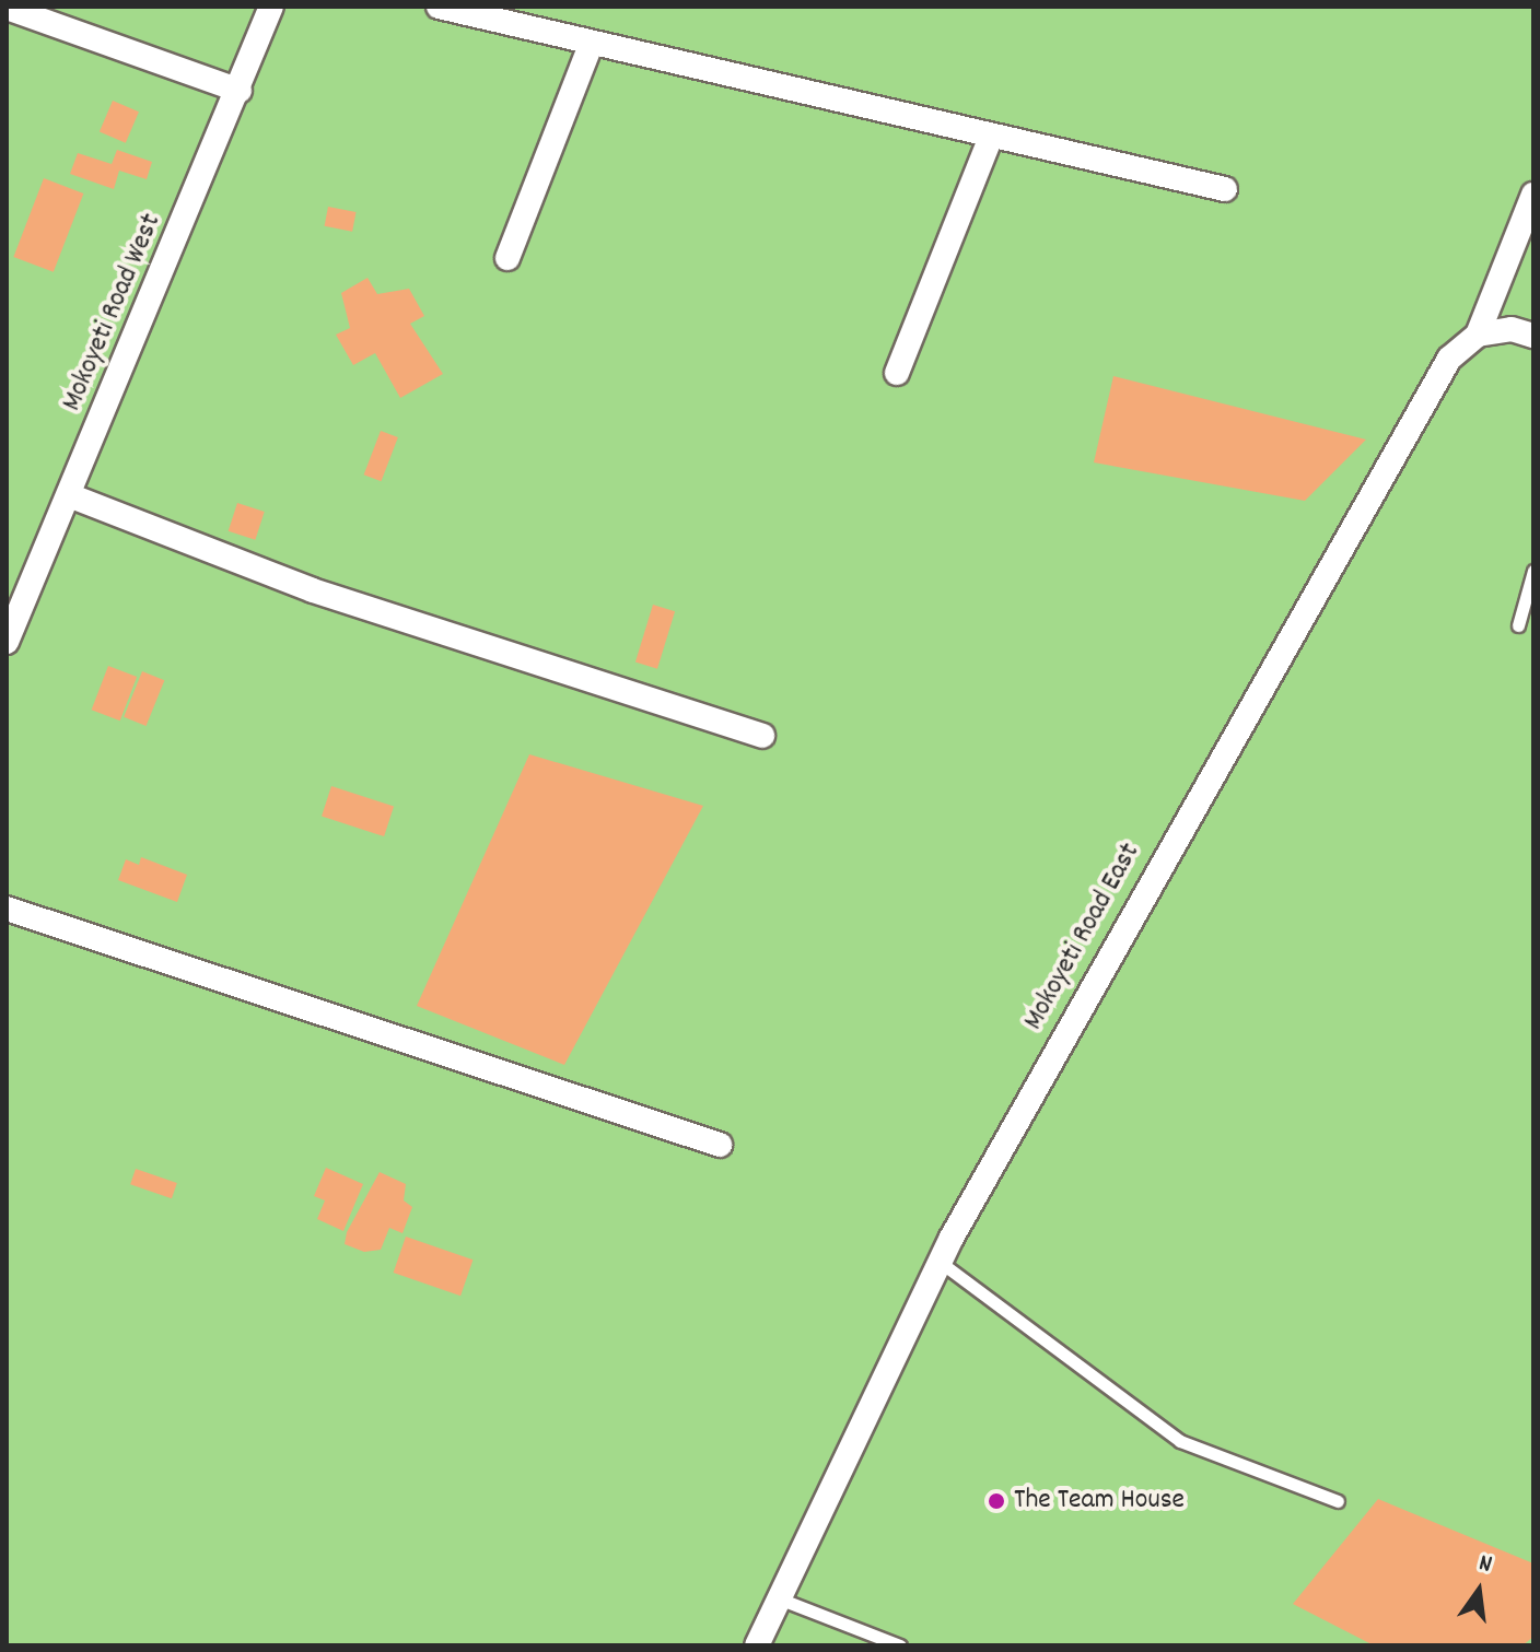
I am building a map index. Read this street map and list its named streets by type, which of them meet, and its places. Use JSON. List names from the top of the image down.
{
  "streets": {
    "street": ["Mokoyeti Road West", "Mokoyeti Road East"]
  },
  "places": ["The Team House"],
  "north": "top"
}
